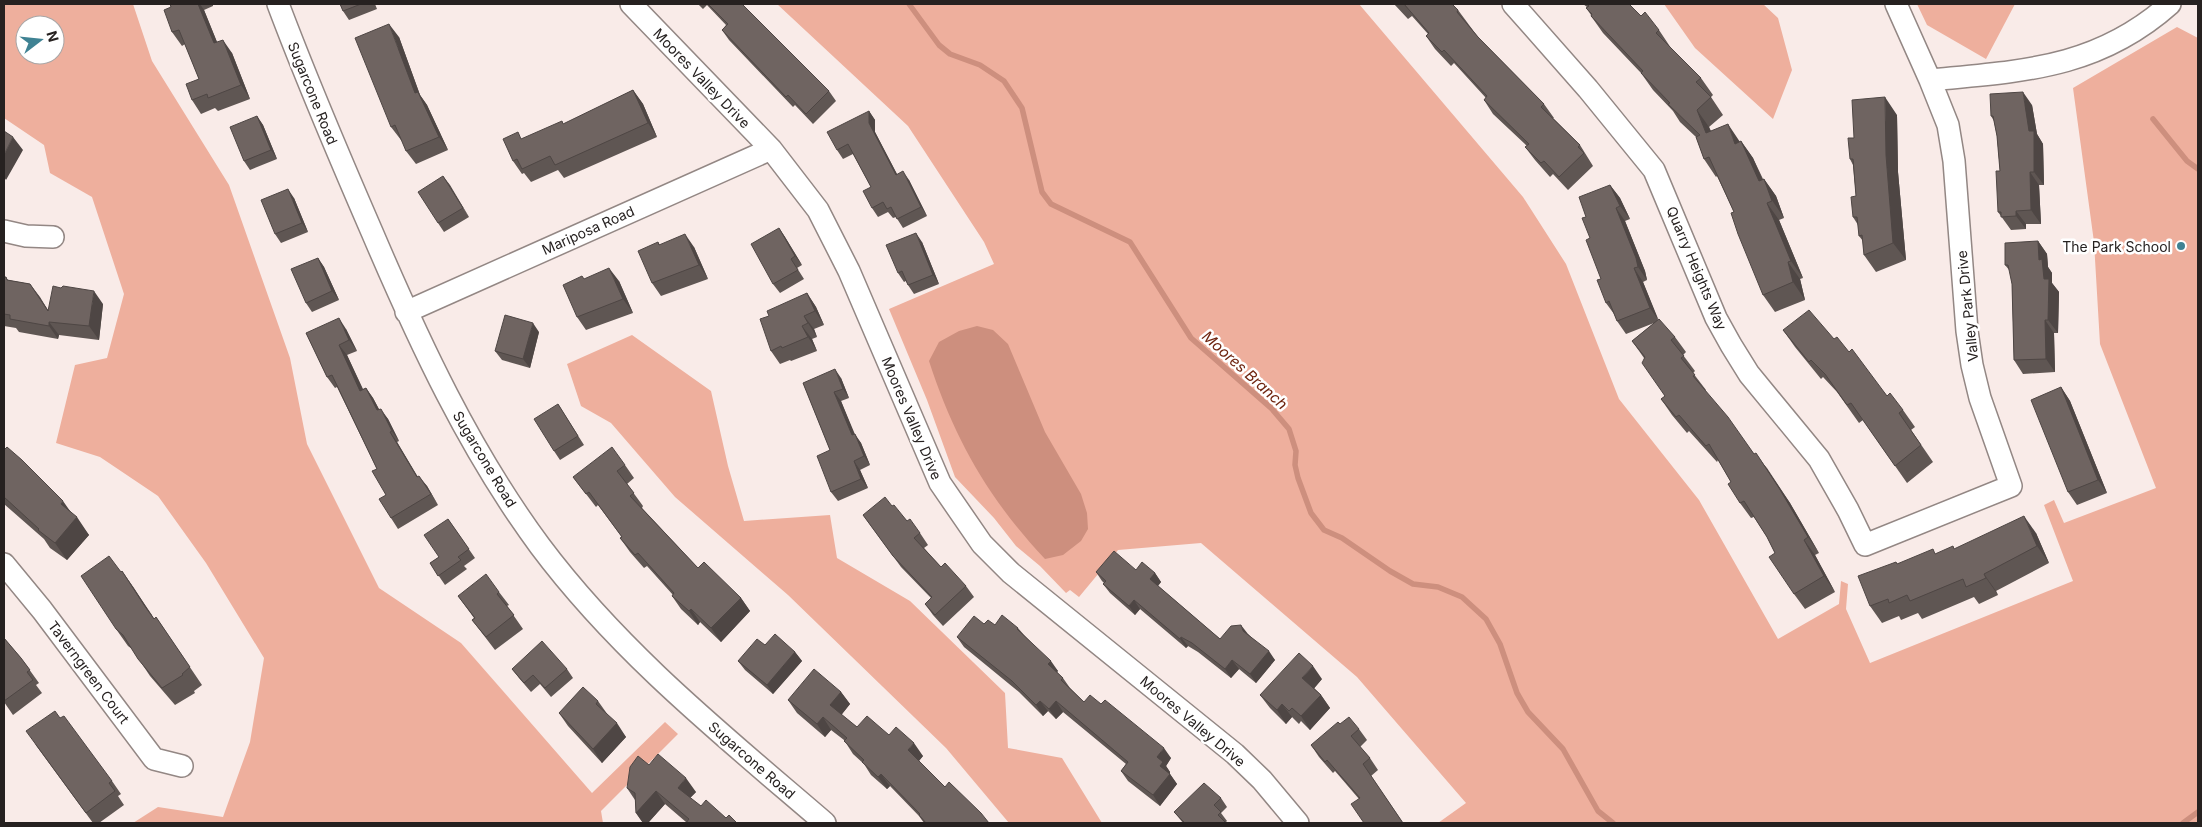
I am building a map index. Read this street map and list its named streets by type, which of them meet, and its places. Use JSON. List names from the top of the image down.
{
  "streets": {
    "street": [
      "Moores Valley Drive",
      "Sugarcone Road",
      "Mariposa Road",
      "Quarry Heights Way",
      "Valley Park Drive",
      "Taverngreen Court"
    ]
  },
  "crossings": [
    ["Moores Valley Drive", "Mariposa Road"],
    ["Sugarcone Road", "Mariposa Road"],
    ["Quarry Heights Way", "Valley Park Drive"]
  ],
  "water": ["Moores Branch"],
  "places": ["The Park School"],
  "north": "right"
}
